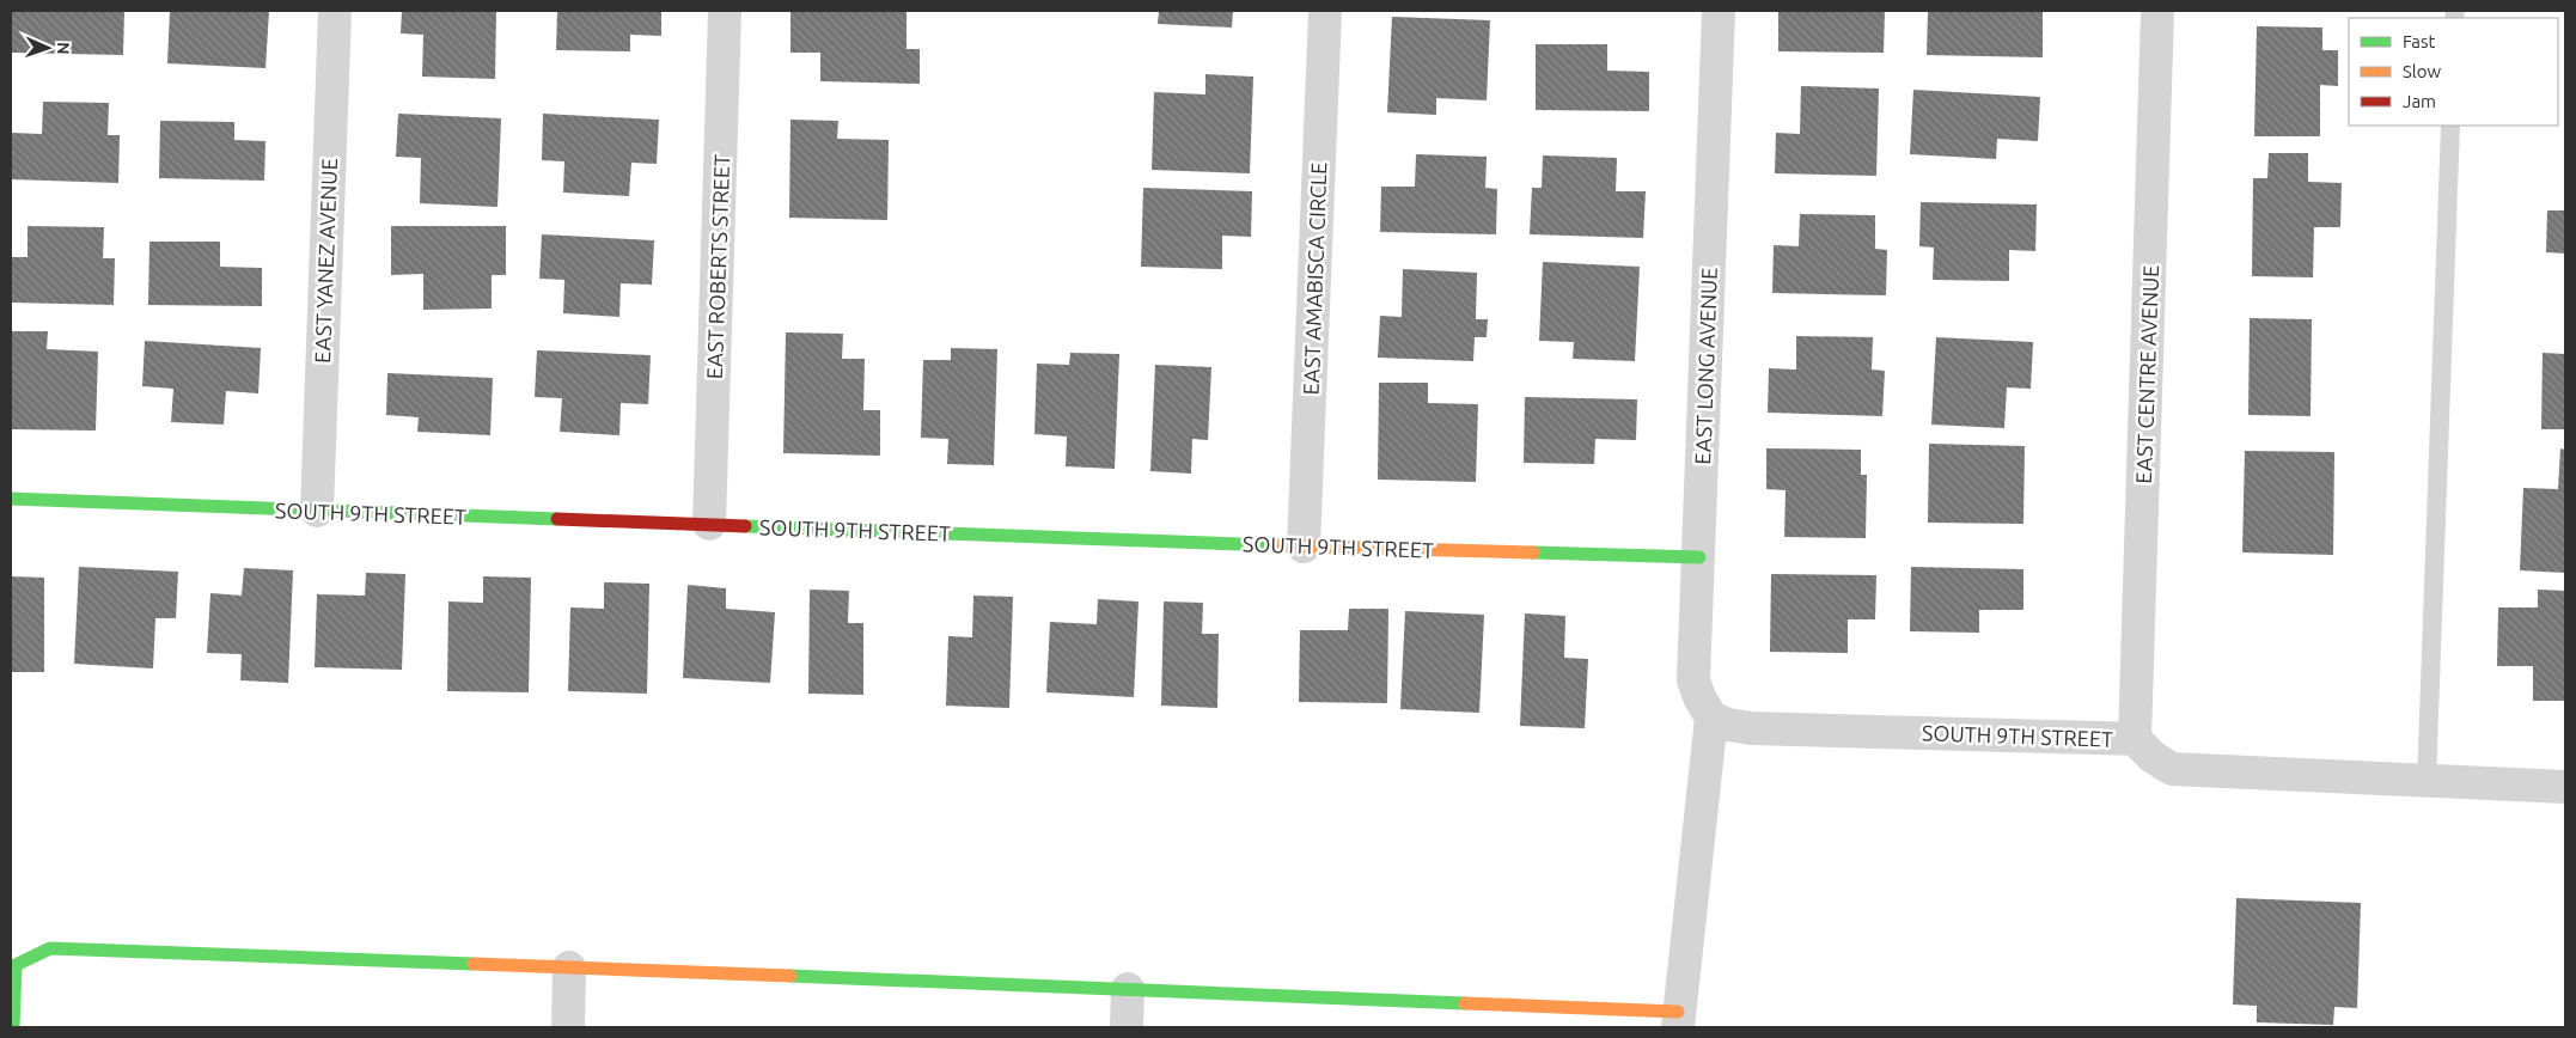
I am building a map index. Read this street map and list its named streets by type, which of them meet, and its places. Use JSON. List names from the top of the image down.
{
  "streets": {
    "street": [
      "EAST YANEZ AVENUE",
      "EAST ROBERTS STREET",
      "EAST AMABISCA CIRCLE",
      "EAST LONG AVENUE",
      "EAST CENTRE AVENUE",
      "SOUTH 9TH STREET"
    ]
  },
  "crossings": [
    ["EAST YANEZ AVENUE", "SOUTH 9TH STREET"],
    ["EAST ROBERTS STREET", "SOUTH 9TH STREET"],
    ["EAST AMABISCA CIRCLE", "SOUTH 9TH STREET"],
    ["EAST LONG AVENUE", "SOUTH 9TH STREET"],
    ["EAST CENTRE AVENUE", "SOUTH 9TH STREET"]
  ],
  "legend": ["Fast", "Slow", "Jam"],
  "north": "right"
}
